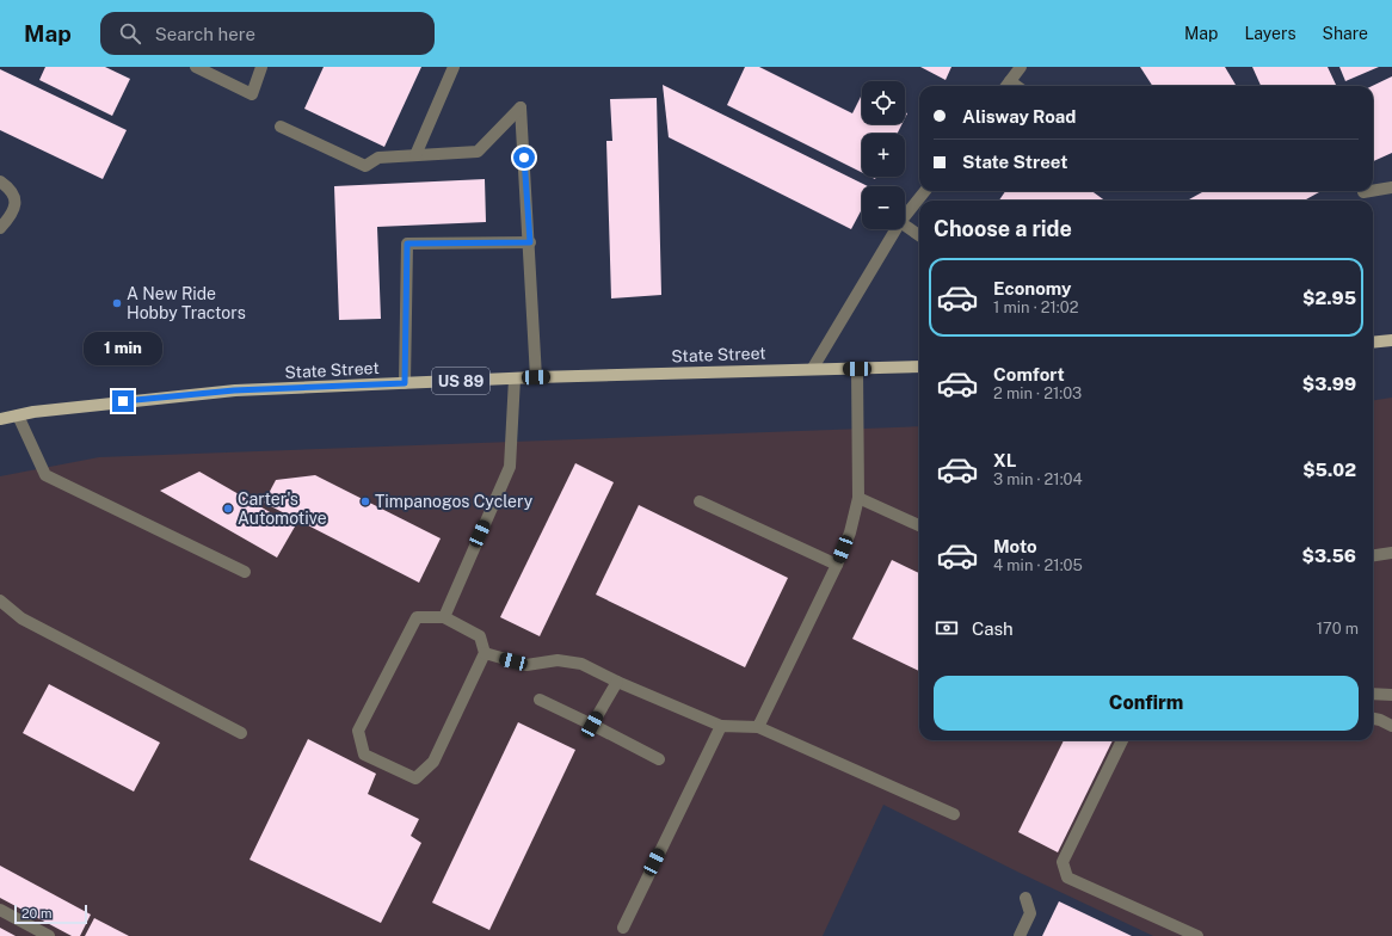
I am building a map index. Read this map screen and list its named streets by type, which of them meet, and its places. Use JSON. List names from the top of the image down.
{
  "streets": {
    "main road": ["State Street", "US 89"]
  },
  "places": ["A New Ride Hobby Tractors", "Timpanogos Cyclery", "Carter's Automotive"],
  "scale_bar": "20 m",
  "page": {
    "header": "Map",
    "search": "Search here",
    "nav": ["Map", "Layers", "Share"],
    "map_buttons": ["+", "−"],
    "banner": ["Alisway Road", "State Street"],
    "heading": "Choose a ride",
    "list": [
      {
        "name": "Economy",
        "note": "1 min · 21:02",
        "value": "$2.95"
      },
      {
        "name": "Comfort",
        "note": "2 min · 21:03",
        "value": "$3.99"
      },
      {
        "name": "XL",
        "note": "3 min · 21:04",
        "value": "$5.02"
      },
      {
        "name": "Moto",
        "note": "4 min · 21:05",
        "value": "$3.56"
      }
    ],
    "bubble": "1 min",
    "pay": ["Cash", "170 m"],
    "buttons": "Confirm",
    "scale": "20 m"
  }
}
